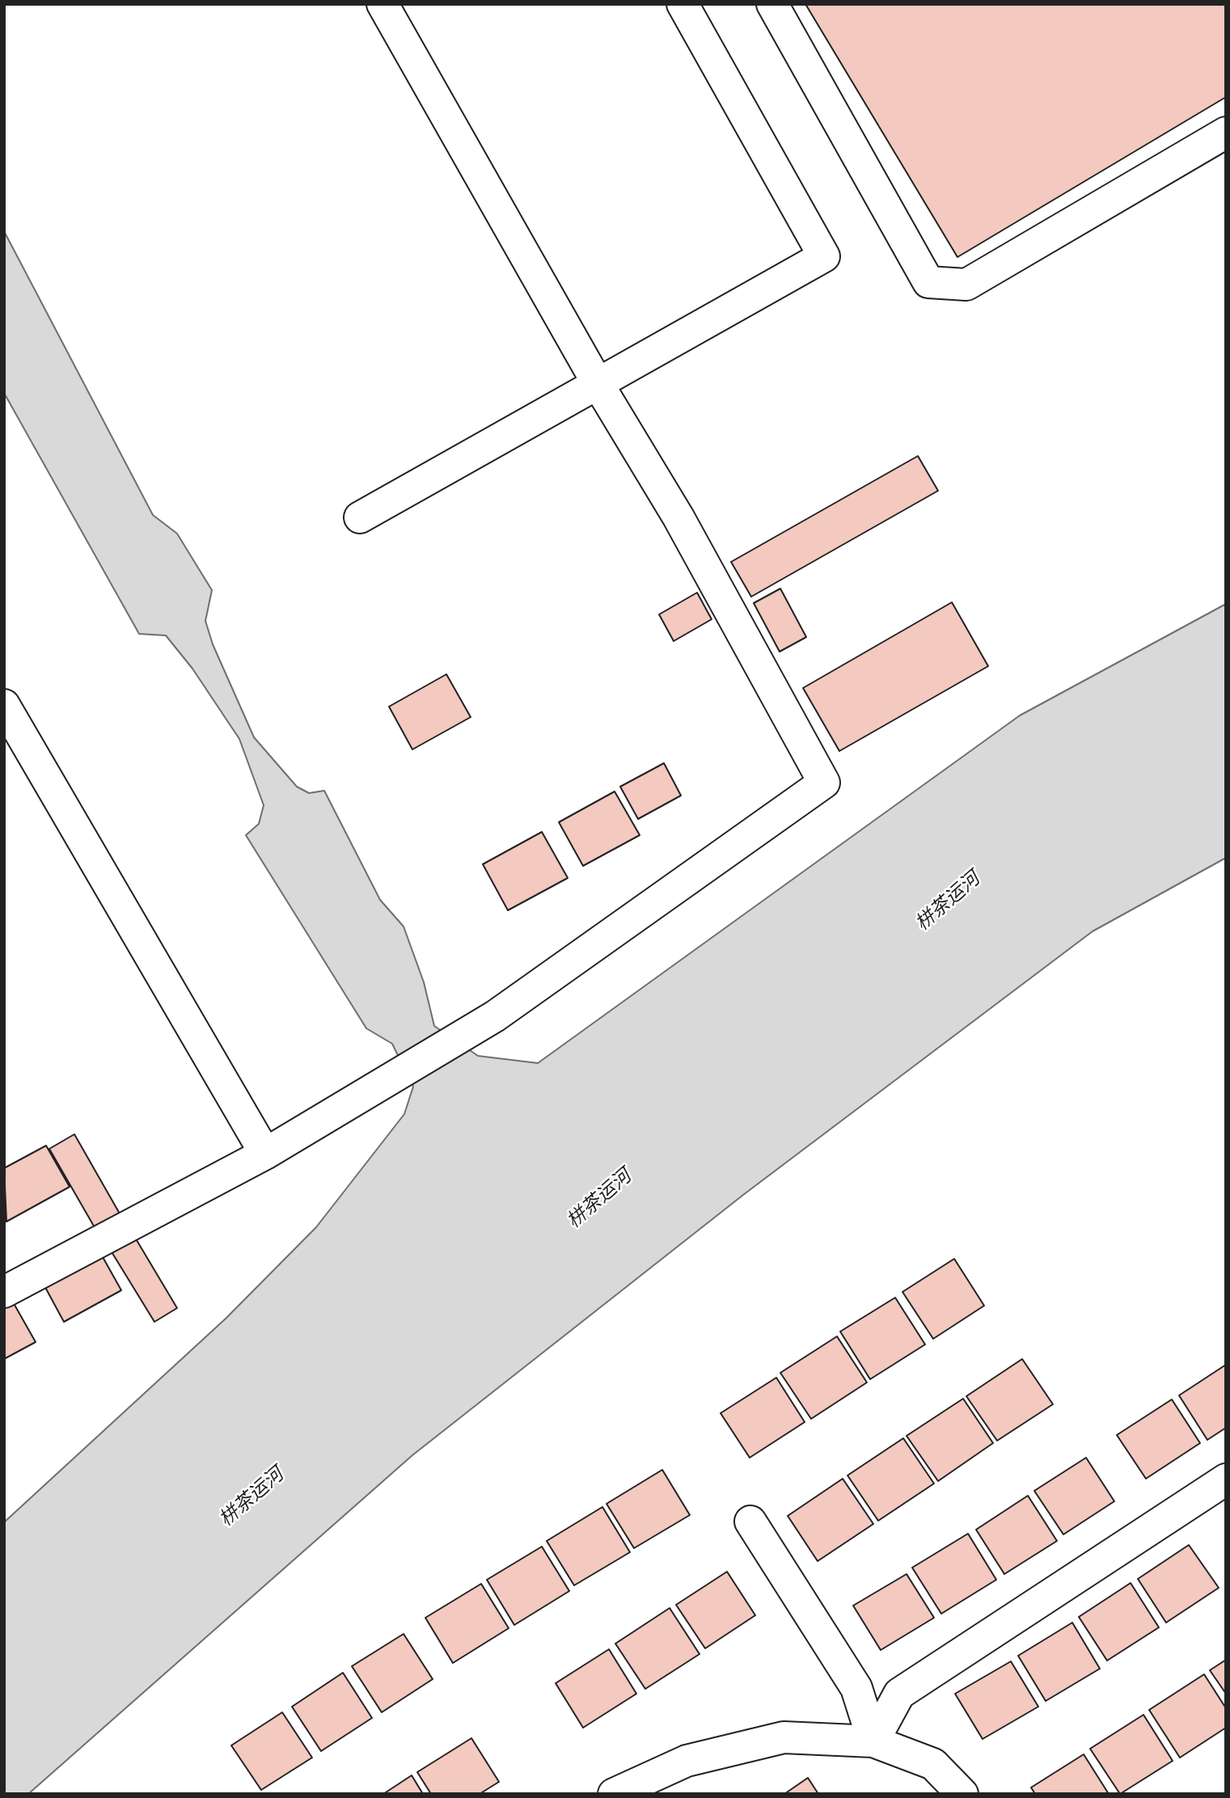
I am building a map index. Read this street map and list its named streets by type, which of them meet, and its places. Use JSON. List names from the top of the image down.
{
  "water": ["栟茶运河"]
}
